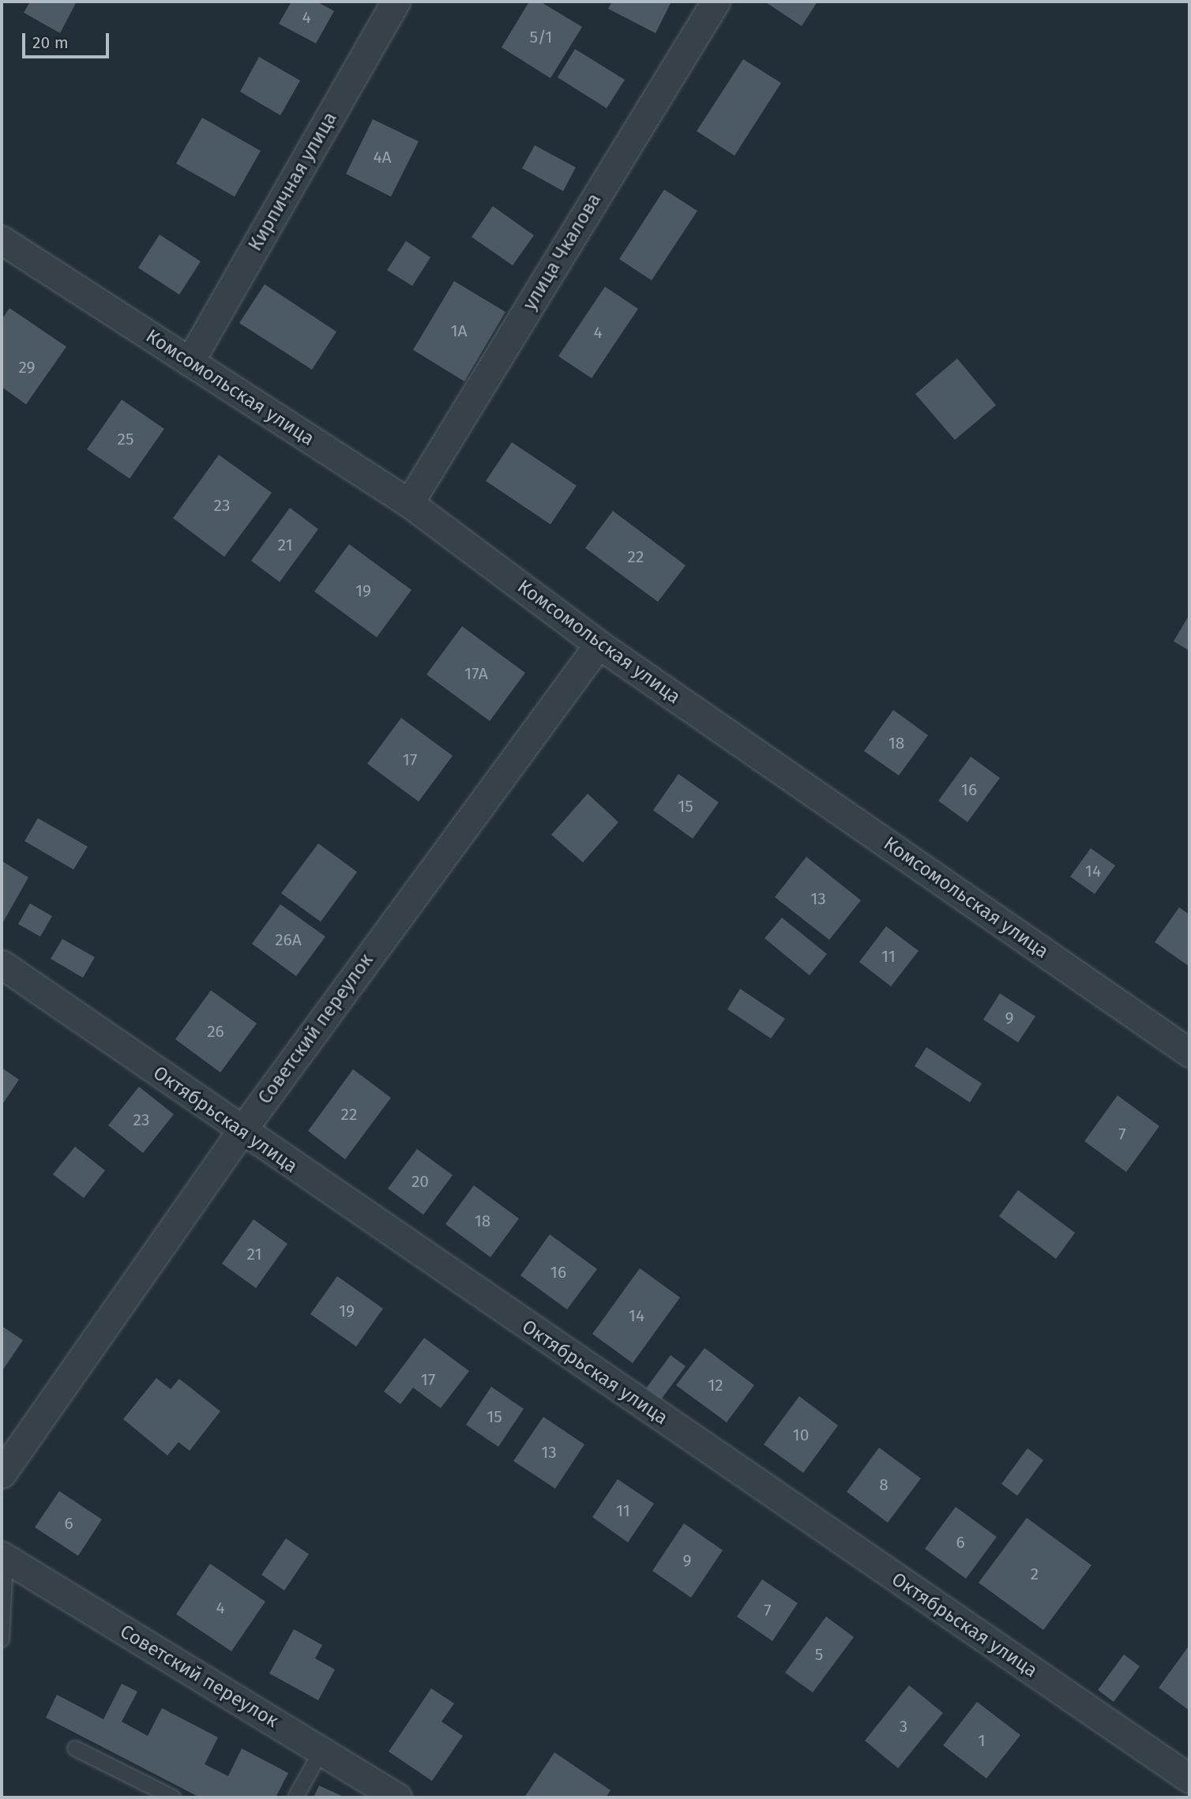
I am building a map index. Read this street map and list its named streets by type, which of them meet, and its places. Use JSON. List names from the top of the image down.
{
  "streets": {
    "street": [
      "Кирпичная улица",
      "улица Чкалова",
      "Комсомольская улица",
      "Советский переулок",
      "Октябрьская улица"
    ]
  },
  "crossings": [
    ["Кирпичная улица", "Комсомольская улица"],
    ["улица Чкалова", "Комсомольская улица"],
    ["Комсомольская улица", "Советский переулок"],
    ["Советский переулок", "Октябрьская улица"]
  ],
  "house_numbers": [
    "4",
    "5/1",
    "4А",
    "1А",
    "4",
    "29",
    "25",
    "23",
    "21",
    "22",
    "19",
    "17А",
    "18",
    "17",
    "16",
    "15",
    "14",
    "13",
    "26А",
    "11",
    "9",
    "26",
    "22",
    "23",
    "7",
    "20",
    "18",
    "21",
    "16",
    "19",
    "14",
    "17",
    "12",
    "15",
    "10",
    "13",
    "8",
    "11",
    "6",
    "6",
    "9",
    "2",
    "4",
    "7",
    "5",
    "3",
    "1"
  ],
  "scale_bar": "20 m"
}
